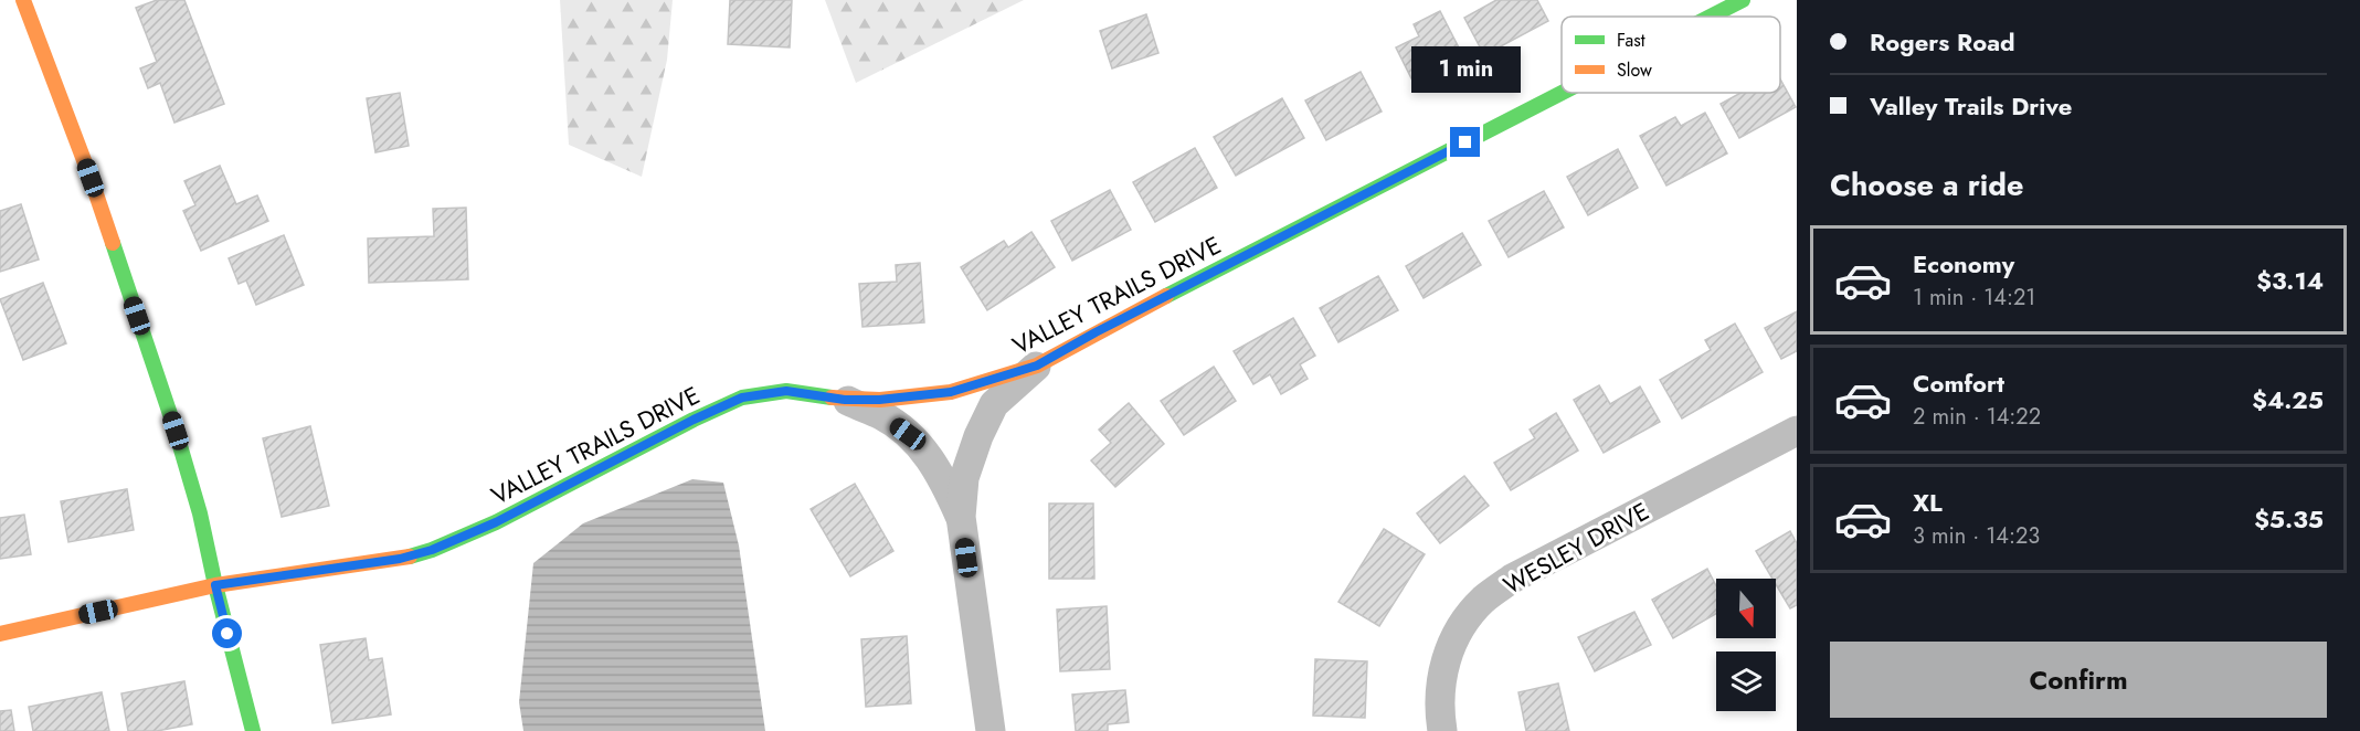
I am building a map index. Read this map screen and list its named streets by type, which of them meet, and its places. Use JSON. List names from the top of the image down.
{
  "streets": {
    "street": ["VALLEY TRAILS DRIVE", "WESLEY DRIVE"]
  },
  "legend": ["Fast", "Slow"],
  "north": "bottom",
  "page": {
    "banner": ["Rogers Road", "Valley Trails Drive"],
    "bubble": "1 min",
    "heading": "Choose a ride",
    "list": [
      {
        "name": "Economy",
        "note": "1 min · 14:21",
        "value": "$3.14"
      },
      {
        "name": "Comfort",
        "note": "2 min · 14:22",
        "value": "$4.25"
      },
      {
        "name": "XL",
        "note": "3 min · 14:23",
        "value": "$5.35"
      }
    ],
    "buttons": "Confirm"
  }
}
